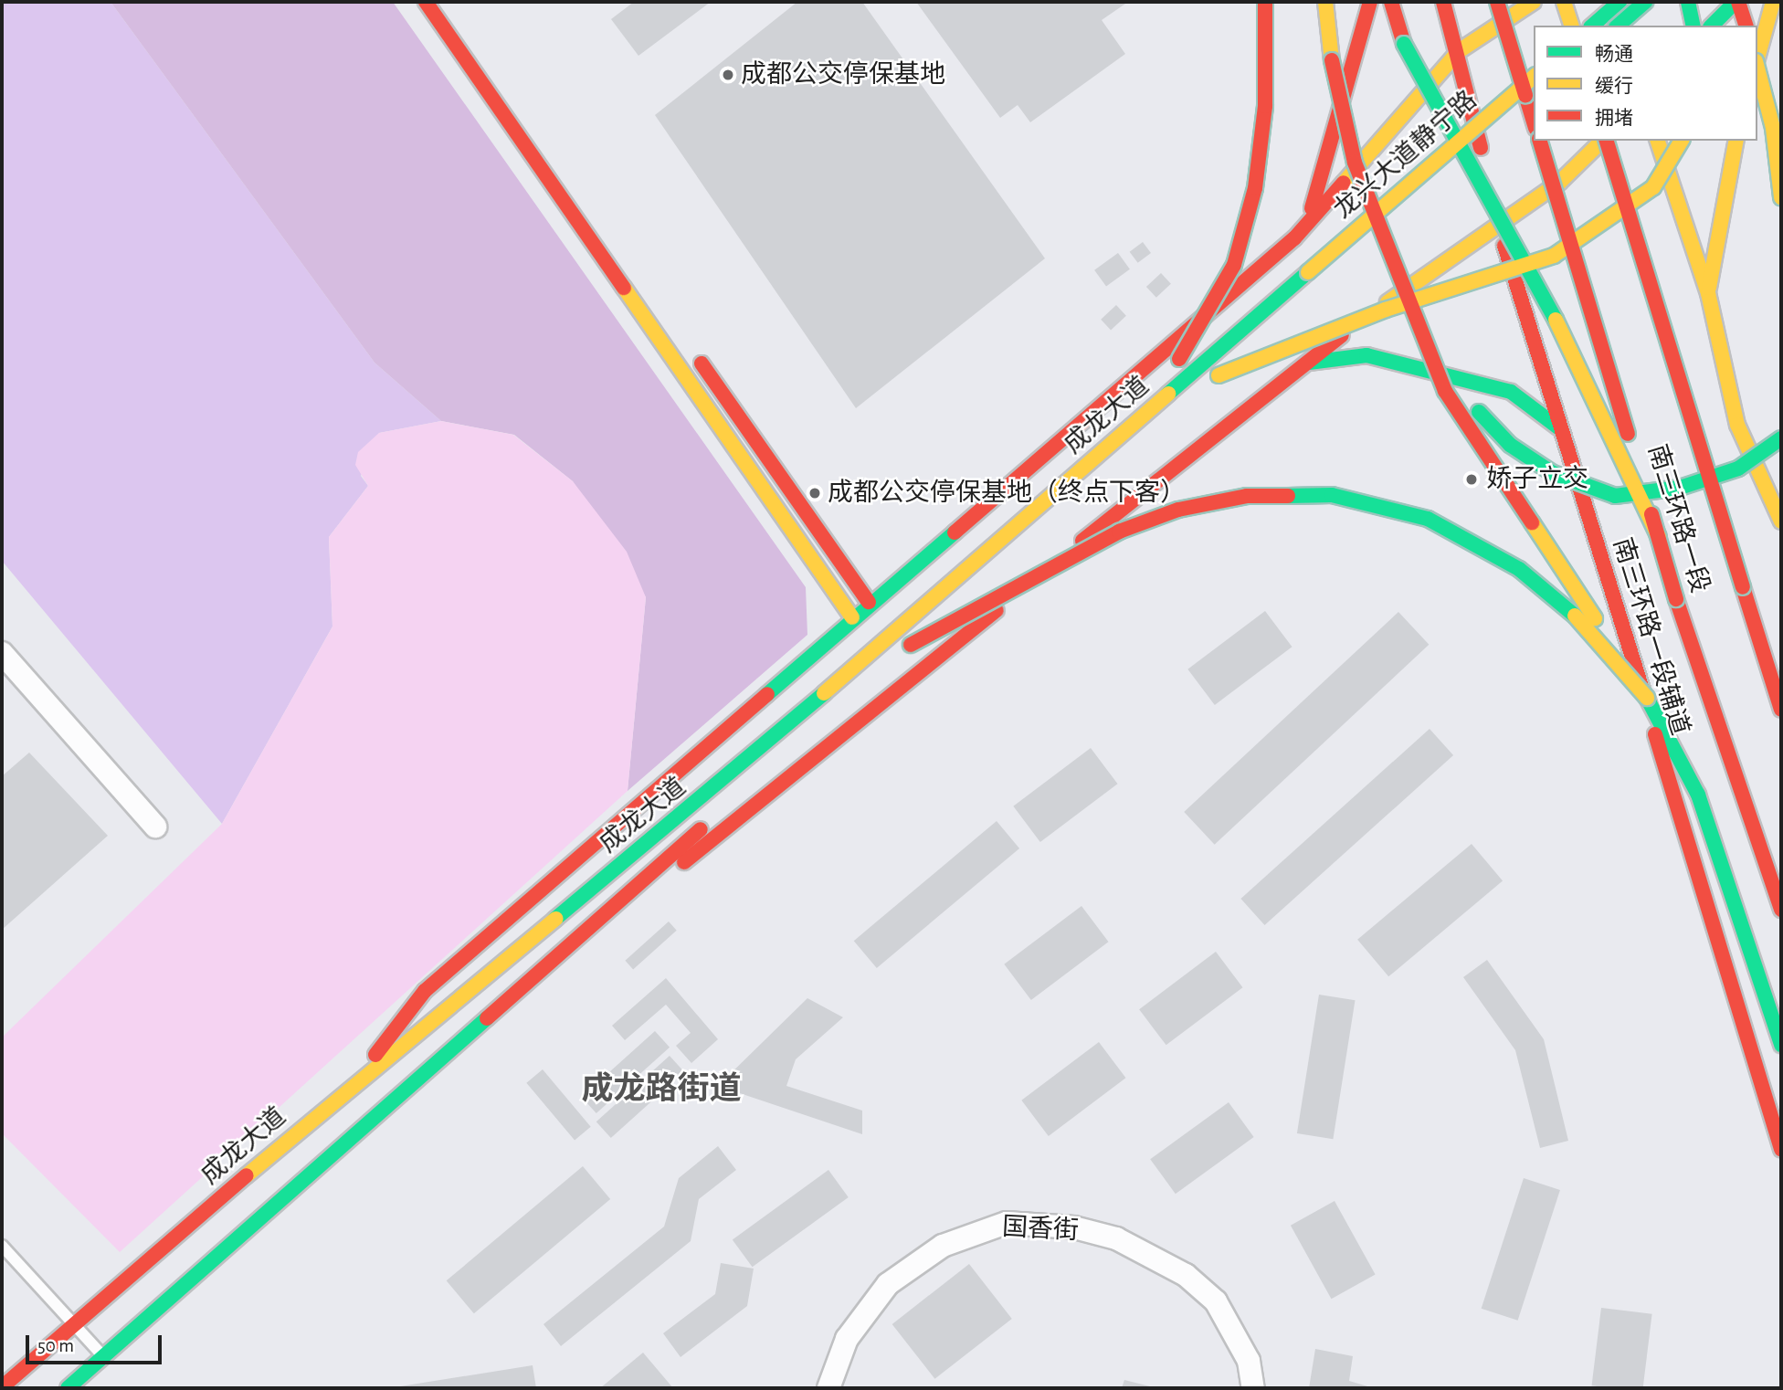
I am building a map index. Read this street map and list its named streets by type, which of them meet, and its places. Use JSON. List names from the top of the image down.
{
  "streets": {
    "main road": [
      "龙兴大道静宁路",
      "成龙大道",
      "南三环路一段",
      "南三环路一段辅道"
    ],
    "street": ["国香街"]
  },
  "crossings": [
    ["龙兴大道静宁路", "成龙大道"]
  ],
  "districts": ["成龙路街道"],
  "places": ["成都公交停保基地", "娇子立交", "成都公交停保基地（终点下客）"],
  "legend": ["畅通", "缓行", "拥堵"],
  "scale_bar": "50 m"
}
